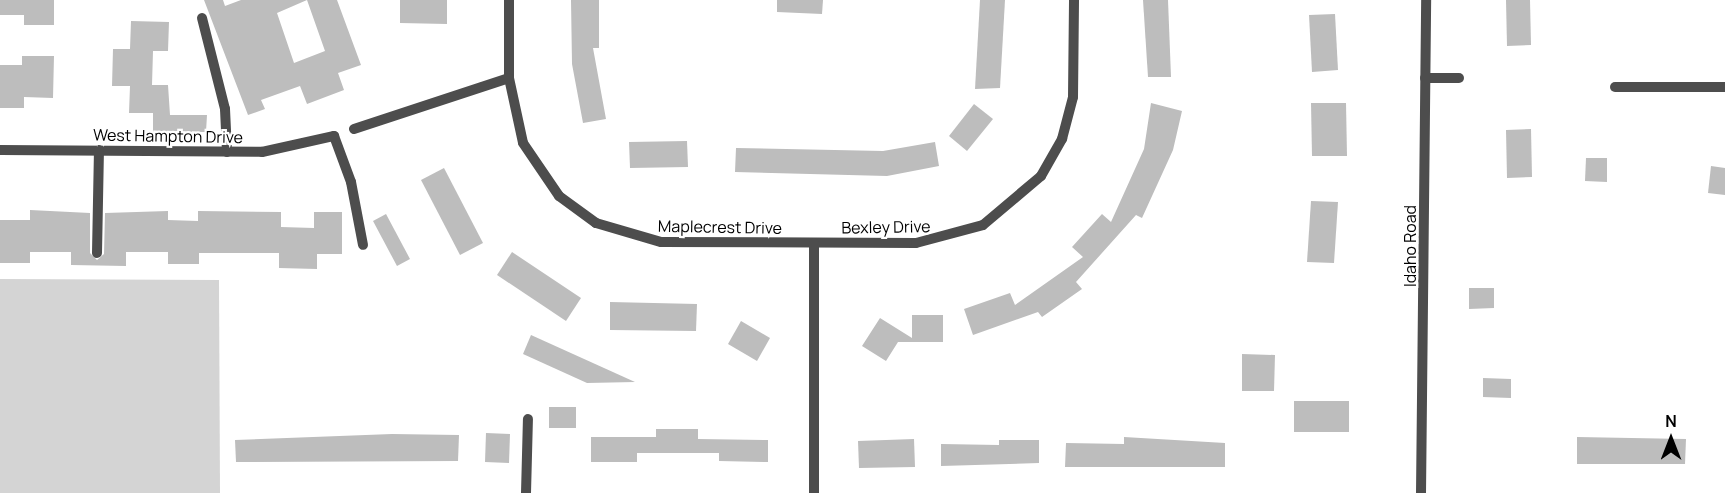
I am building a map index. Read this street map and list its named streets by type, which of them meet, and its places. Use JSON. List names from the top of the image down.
{
  "streets": {
    "street": [
      "West Hampton Drive",
      "Maplecrest Drive",
      "Bexley Drive",
      "Idaho Road"
    ]
  },
  "crossings": [
    ["Maplecrest Drive", "Bexley Drive"]
  ],
  "north": "top"
}
